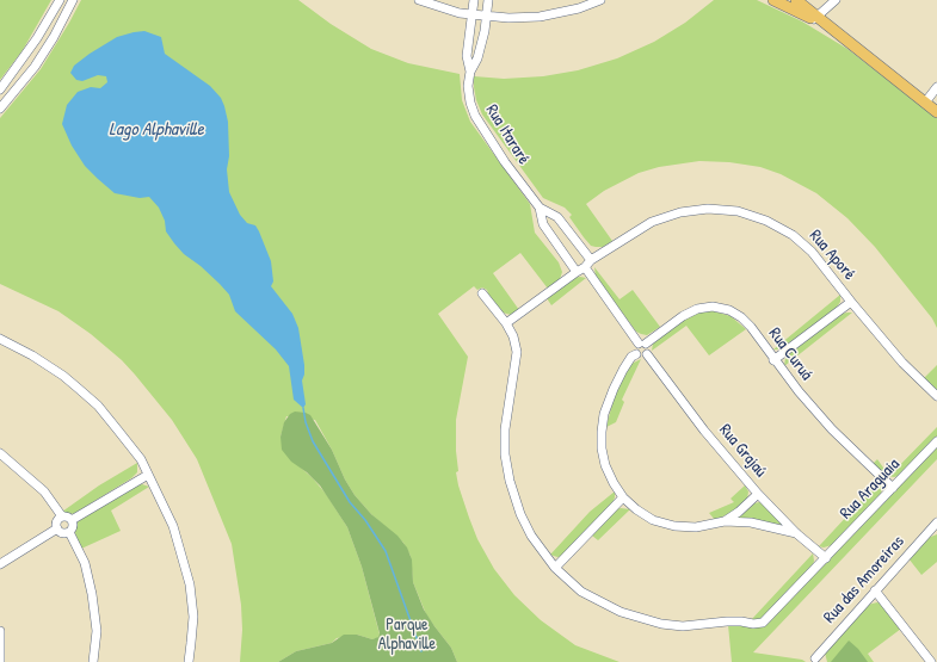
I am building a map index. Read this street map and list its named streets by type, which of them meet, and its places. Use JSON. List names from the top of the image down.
{
  "streets": {
    "street": [
      "Rua Itararé",
      "Rua Aporé",
      "Rua Curuá",
      "Rua Grajaú",
      "Rua Araguaia",
      "Rua das Amoreiras"
    ]
  },
  "crossings": [
    ["Rua Aporé", "Rua Araguaia"],
    ["Rua Curuá", "Rua Grajaú"],
    ["Rua Curuá", "Rua Araguaia"],
    ["Rua Grajaú", "Rua Araguaia"]
  ],
  "water": ["Lago Alphaville"],
  "parks": ["Parque Alphaville"]
}
